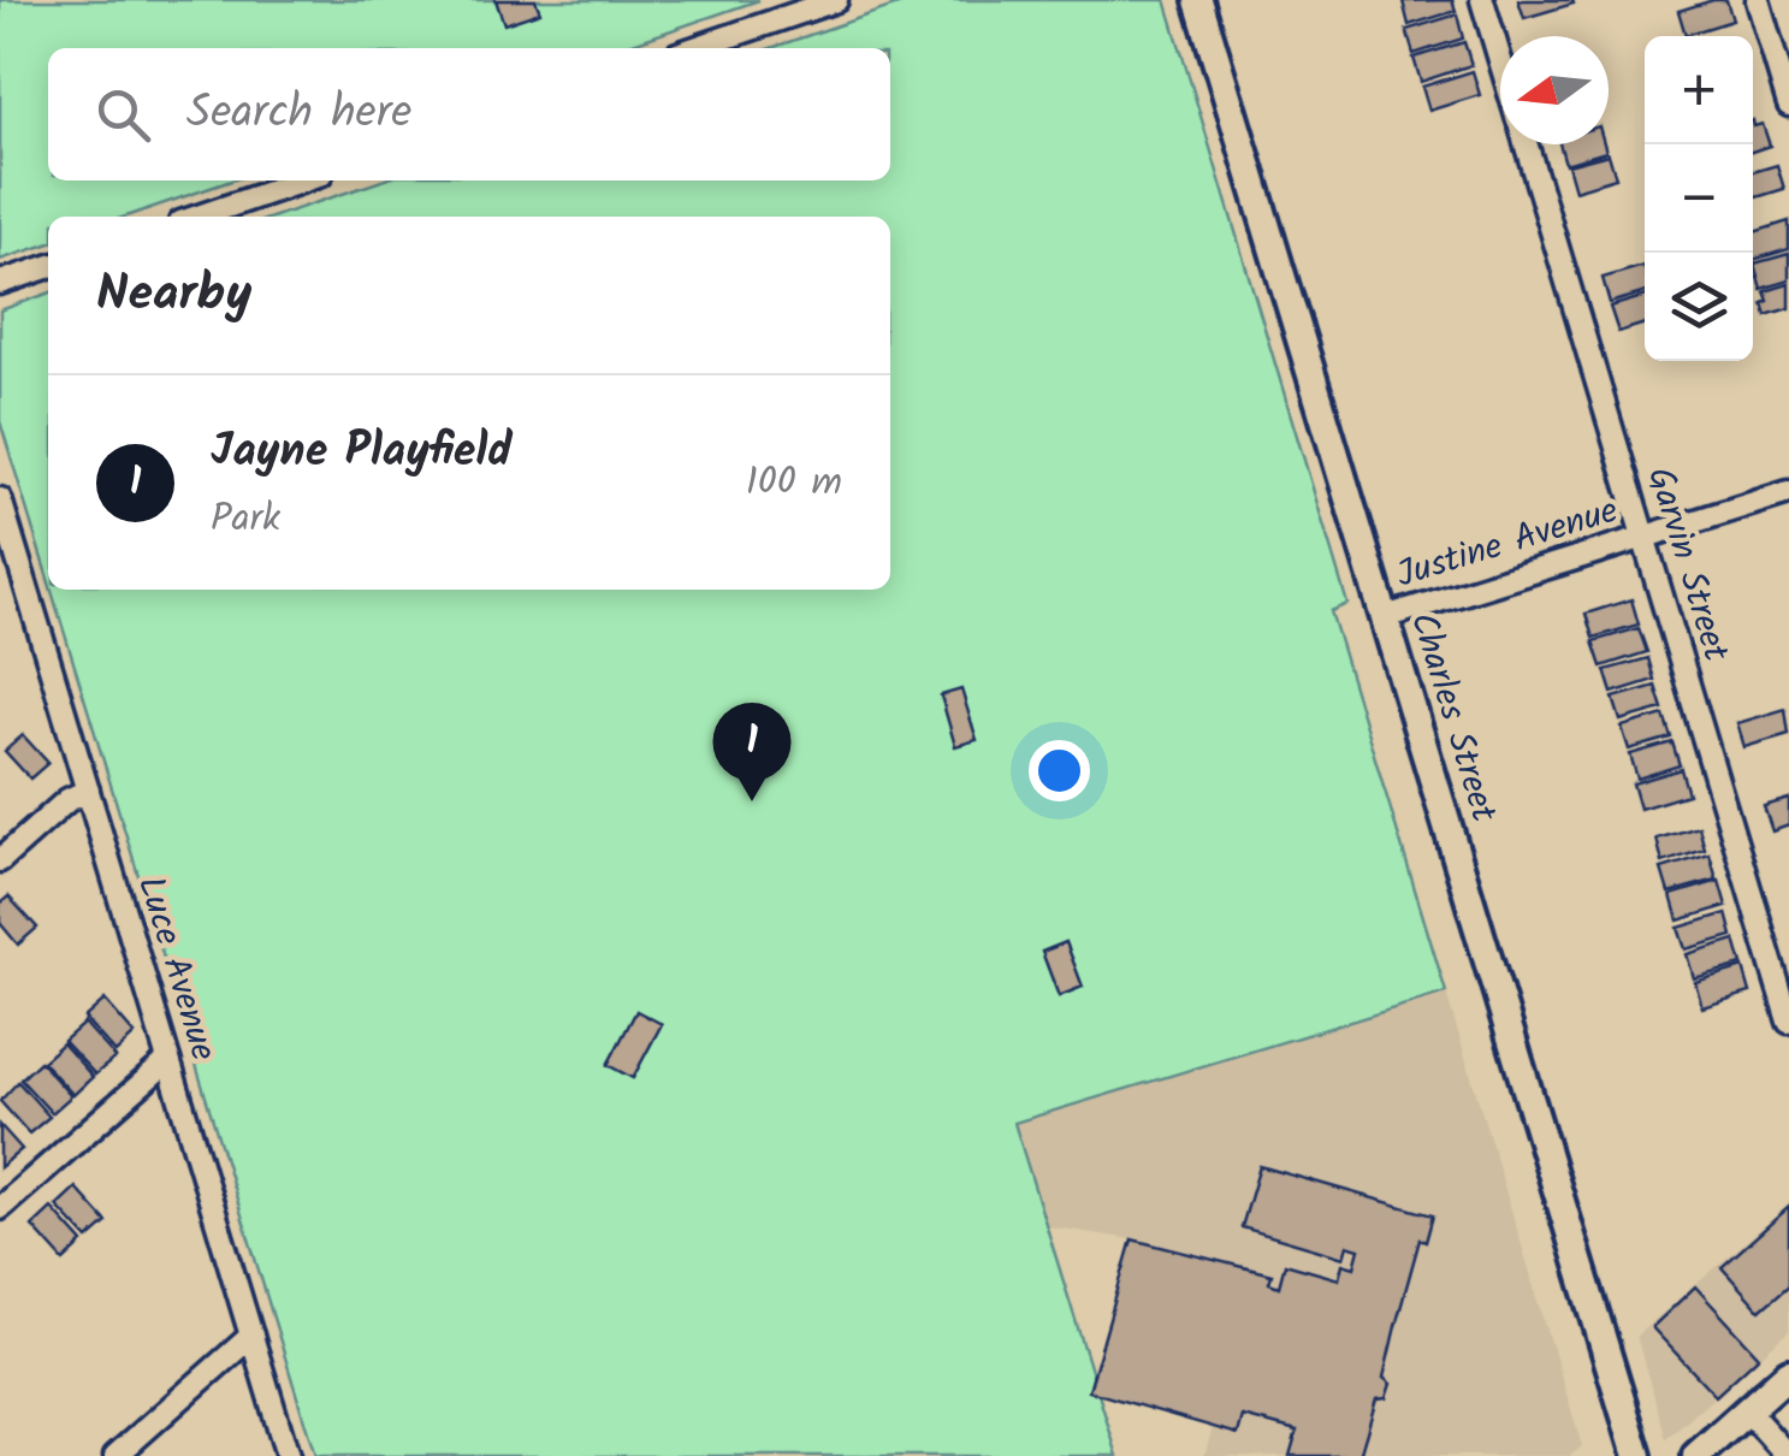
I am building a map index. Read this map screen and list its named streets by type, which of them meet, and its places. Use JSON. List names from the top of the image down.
{
  "streets": {
    "street": [
      "Justine Avenue",
      "Garvin Street",
      "Charles Street",
      "Luce Avenue"
    ]
  },
  "crossings": [
    ["Justine Avenue", "Garvin Street"],
    ["Justine Avenue", "Charles Street"]
  ],
  "north": "left",
  "page": {
    "map_buttons": ["+", "−"],
    "search": "Search here",
    "heading": "Nearby",
    "list": [
      {
        "mark": "1",
        "name": "Jayne Playfield",
        "note": "Park",
        "value": "100 m"
      }
    ],
    "pins": "1"
  }
}
